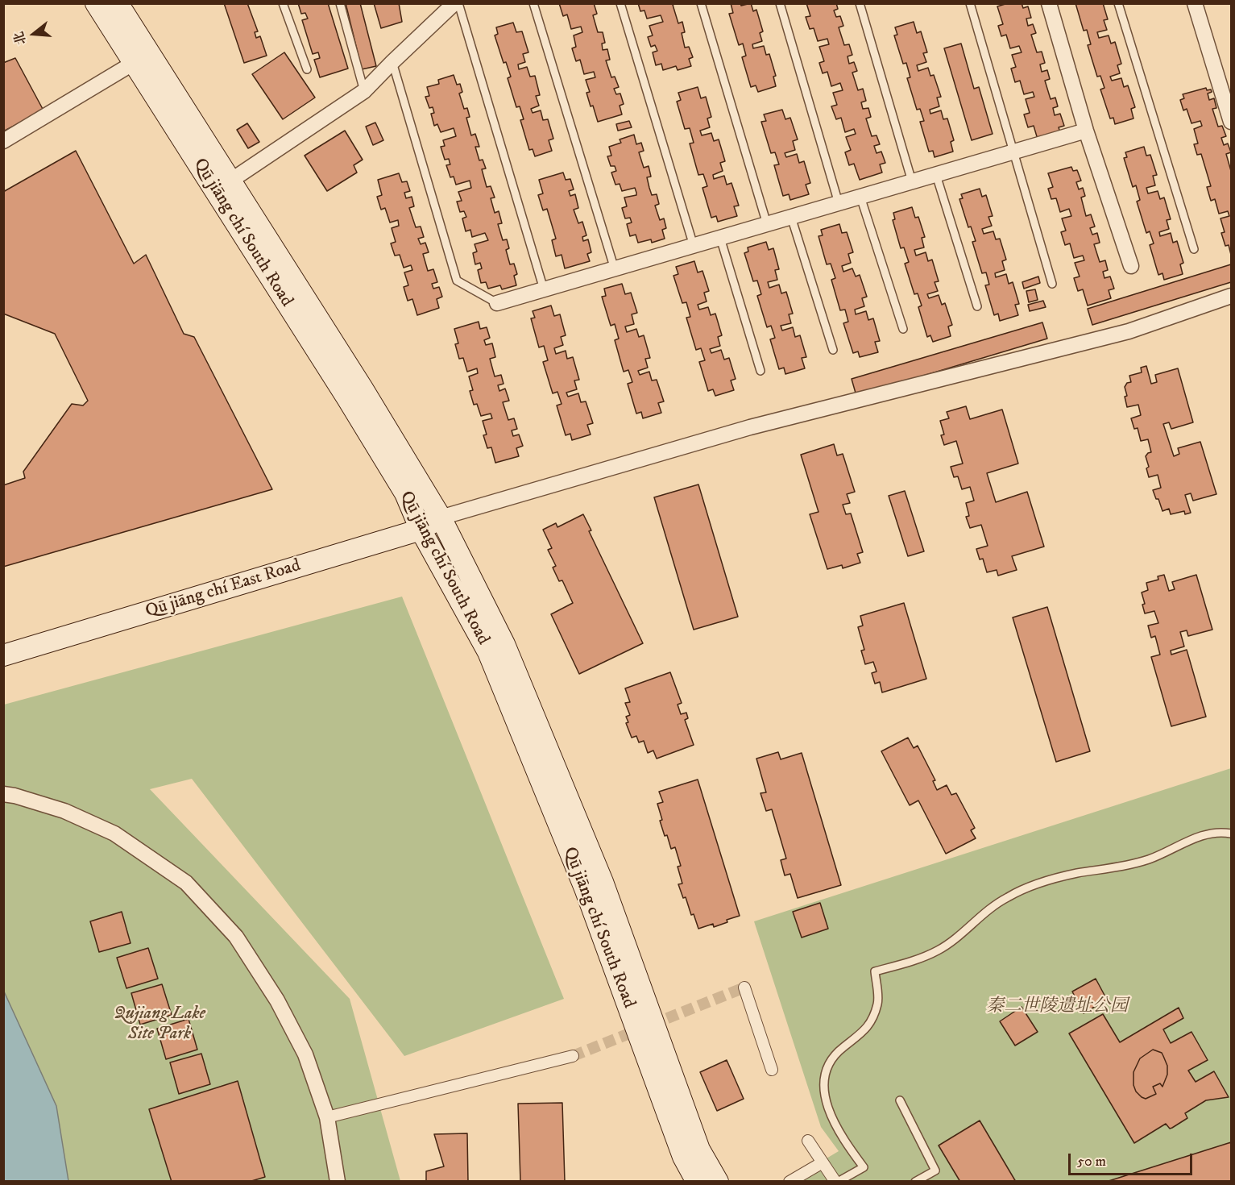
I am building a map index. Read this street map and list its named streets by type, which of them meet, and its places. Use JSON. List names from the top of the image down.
{
  "streets": {
    "main road": ["Qū jiāng chí South Road", "Qū jiāng chí East Road"]
  },
  "crossings": [
    ["Qū jiāng chí South Road", "Qū jiāng chí East Road"]
  ],
  "parks": ["秦二世陵遗址公园", "Qujiang Lake Site Park"],
  "scale_bar": "50 m",
  "north": "left"
}
